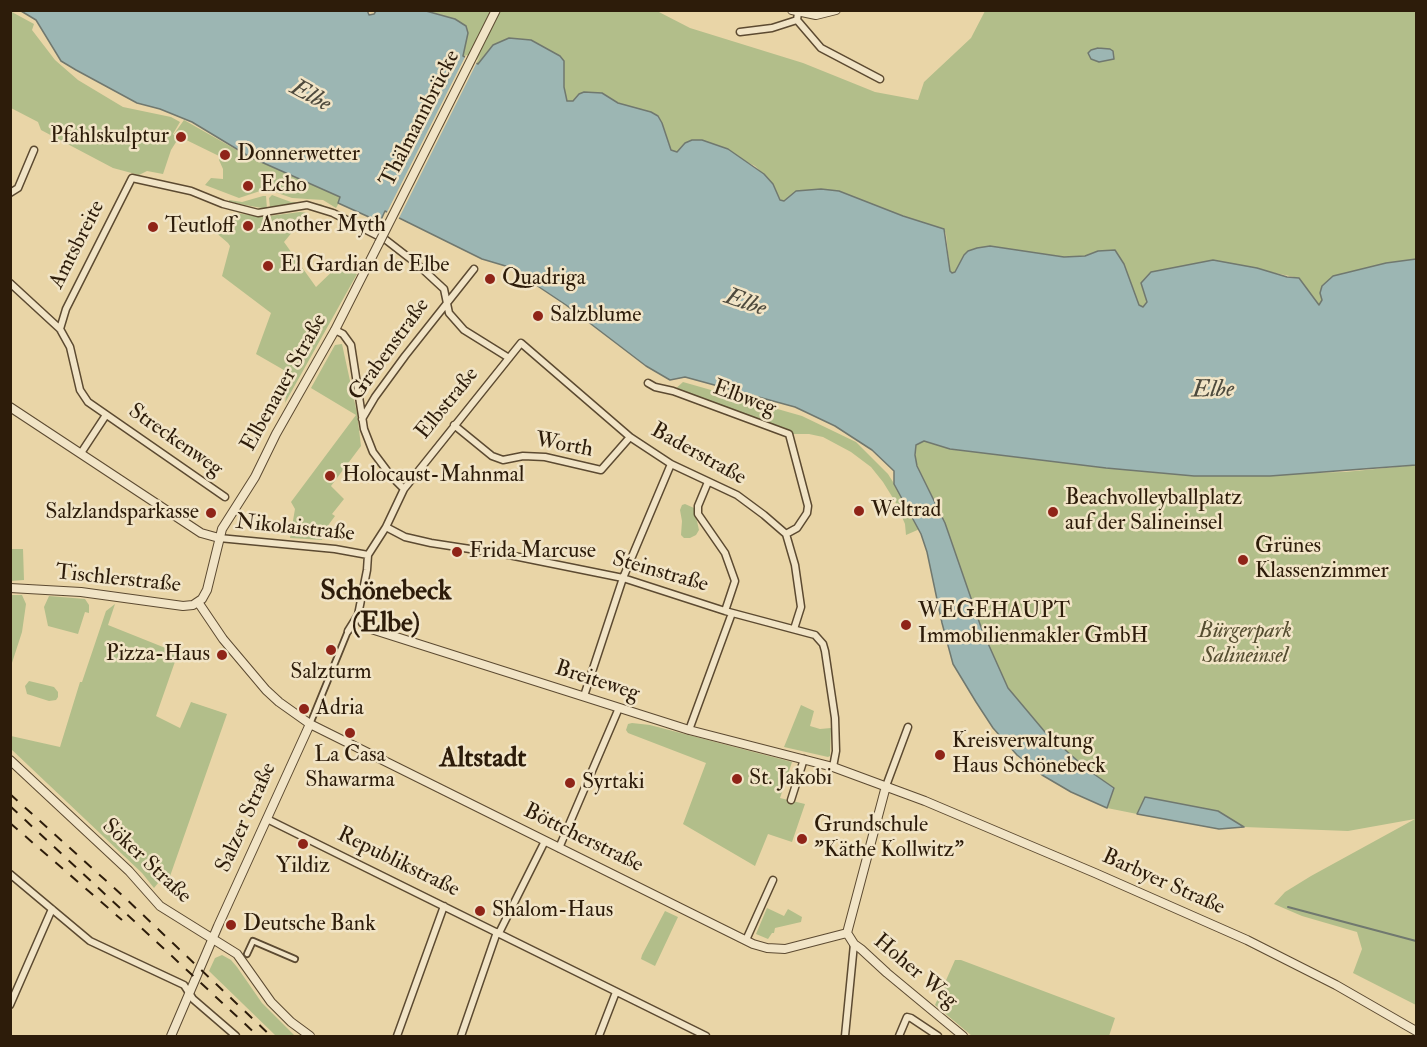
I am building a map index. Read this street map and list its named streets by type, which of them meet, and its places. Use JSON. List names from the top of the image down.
{
  "streets": {
    "street": [
      "Thälmannbrücke",
      "Amtsbreite",
      "Grabenstraße",
      "Elbenauer Straße",
      "Elbweg",
      "Elbstraße",
      "Streckenweg",
      "Worth",
      "Baderstraße",
      "Nikolaistraße",
      "Steinstraße",
      "Tischlerstraße",
      "Breiteweg",
      "Salzer Straße",
      "Böttcherstraße",
      "Söker Straße",
      "Republikstraße",
      "Barbyer Straße",
      "Hoher Weg"
    ]
  },
  "crossings": [
    ["Thälmannbrücke", "Elbenauer Straße"],
    ["Amtsbreite", "Grabenstraße"],
    ["Amtsbreite", "Streckenweg"],
    ["Elbenauer Straße", "Nikolaistraße"],
    ["Elbenauer Straße", "Tischlerstraße"],
    ["Elbweg", "Baderstraße"],
    ["Elbstraße", "Worth"],
    ["Elbstraße", "Baderstraße"],
    ["Elbstraße", "Nikolaistraße"],
    ["Elbstraße", "Steinstraße"],
    ["Worth", "Baderstraße"],
    ["Steinstraße", "Breiteweg"],
    ["Steinstraße", "Barbyer Straße"],
    ["Tischlerstraße", "Salzer Straße"],
    ["Tischlerstraße", "Böttcherstraße"],
    ["Breiteweg", "Barbyer Straße"],
    ["Salzer Straße", "Böttcherstraße"],
    ["Salzer Straße", "Söker Straße"],
    ["Salzer Straße", "Republikstraße"],
    ["Böttcherstraße", "Hoher Weg"]
  ],
  "districts": ["Schönebeck (Elbe)", "Altstadt"],
  "water": ["Elbe"],
  "parks": ["Bürgerpark Salineinsel"],
  "places": [
    "Pfahlskulptur",
    "Donnerwetter",
    "Echo",
    "Another Myth",
    "Teutloff",
    "El Gardian de Elbe",
    "Quadriga",
    "Salzblume",
    "Holocaust-Mahnmal",
    "Weltrad",
    "Beachvolleyballplatz auf der Salineinsel",
    "Salzlandsparkasse",
    "Frida Marcuse",
    "Grünes Klassenzimmer",
    "WEGEHAUPT Immobilienmakler GmbH",
    "Salzturm",
    "Pizza-Haus",
    "Adria",
    "La Casa Shawarma",
    "Kreisverwaltung Haus Schönebeck",
    "St. Jakobi",
    "Syrtaki",
    "Grundschule \"Käthe Kollwitz\"",
    "Yildiz",
    "Shalom-Haus",
    "Deutsche Bank"
  ]
}
